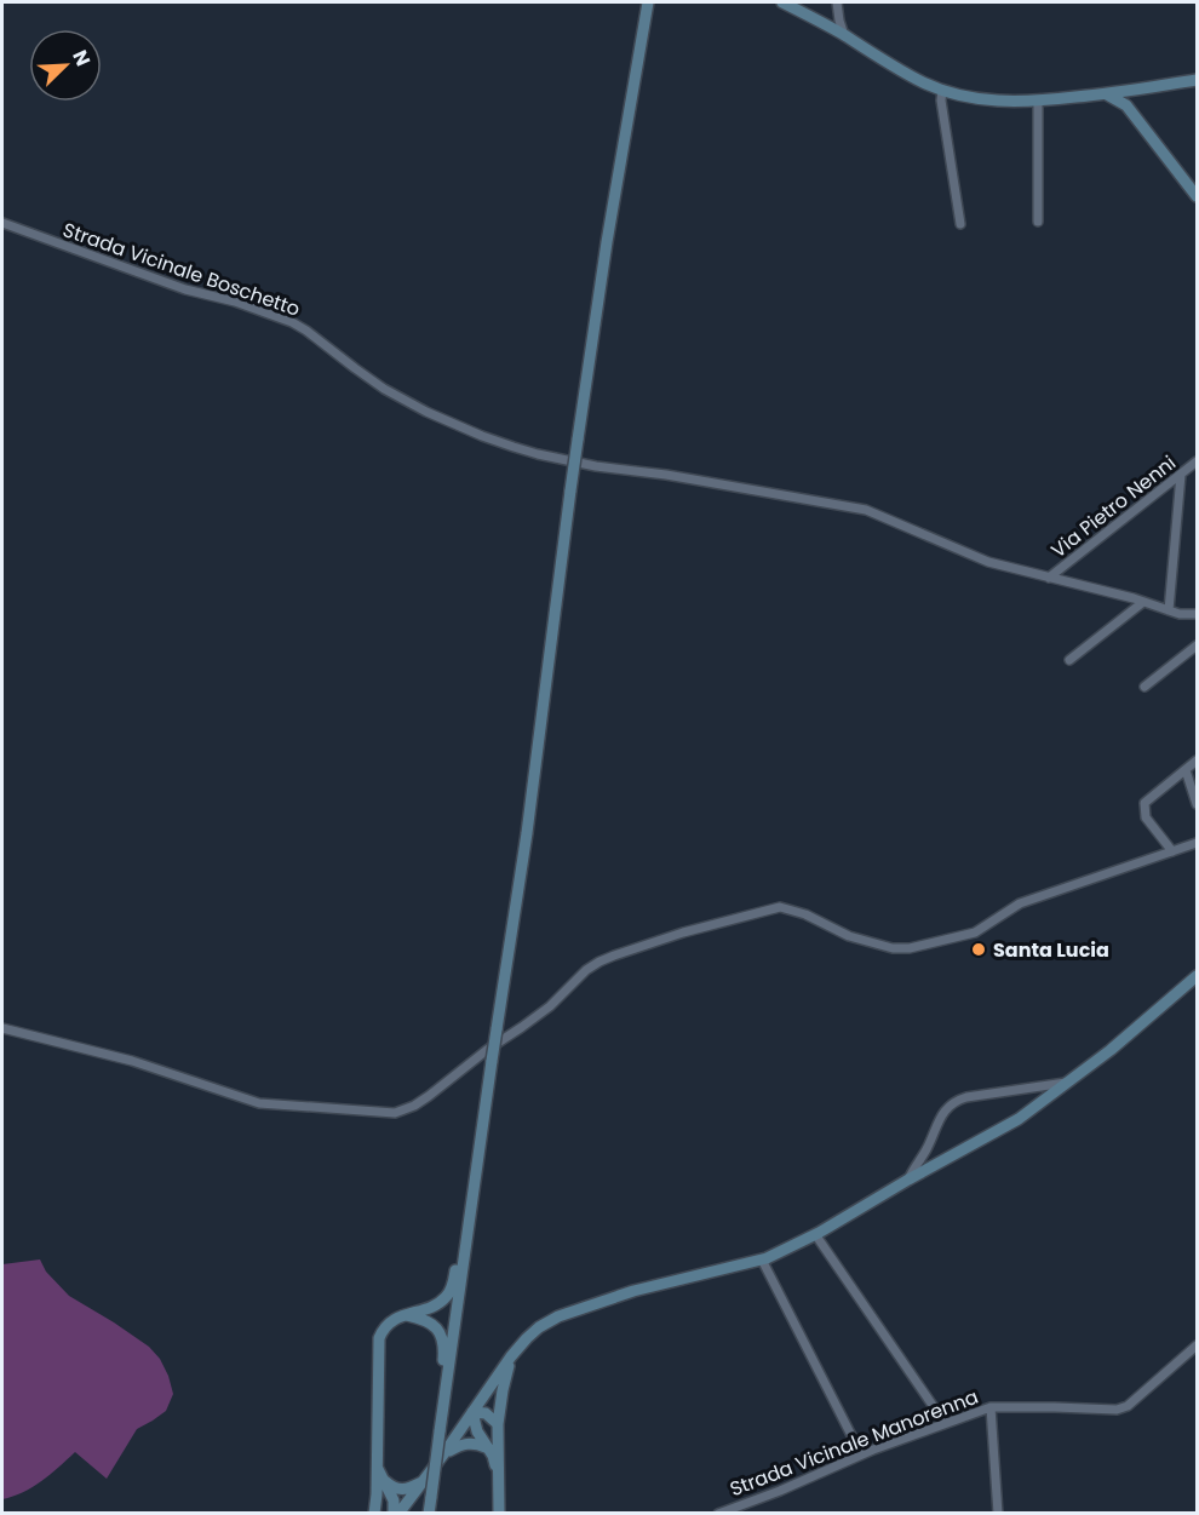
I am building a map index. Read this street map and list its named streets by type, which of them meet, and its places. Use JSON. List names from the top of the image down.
{
  "streets": {
    "street": ["Strada Vicinale Boschetto", "Via Pietro Nenni", "Strada Vicinale Manorenna"]
  },
  "crossings": [
    ["Strada Vicinale Boschetto", "Via Pietro Nenni"]
  ],
  "places": ["Santa Lucia"],
  "north": "top right"
}
